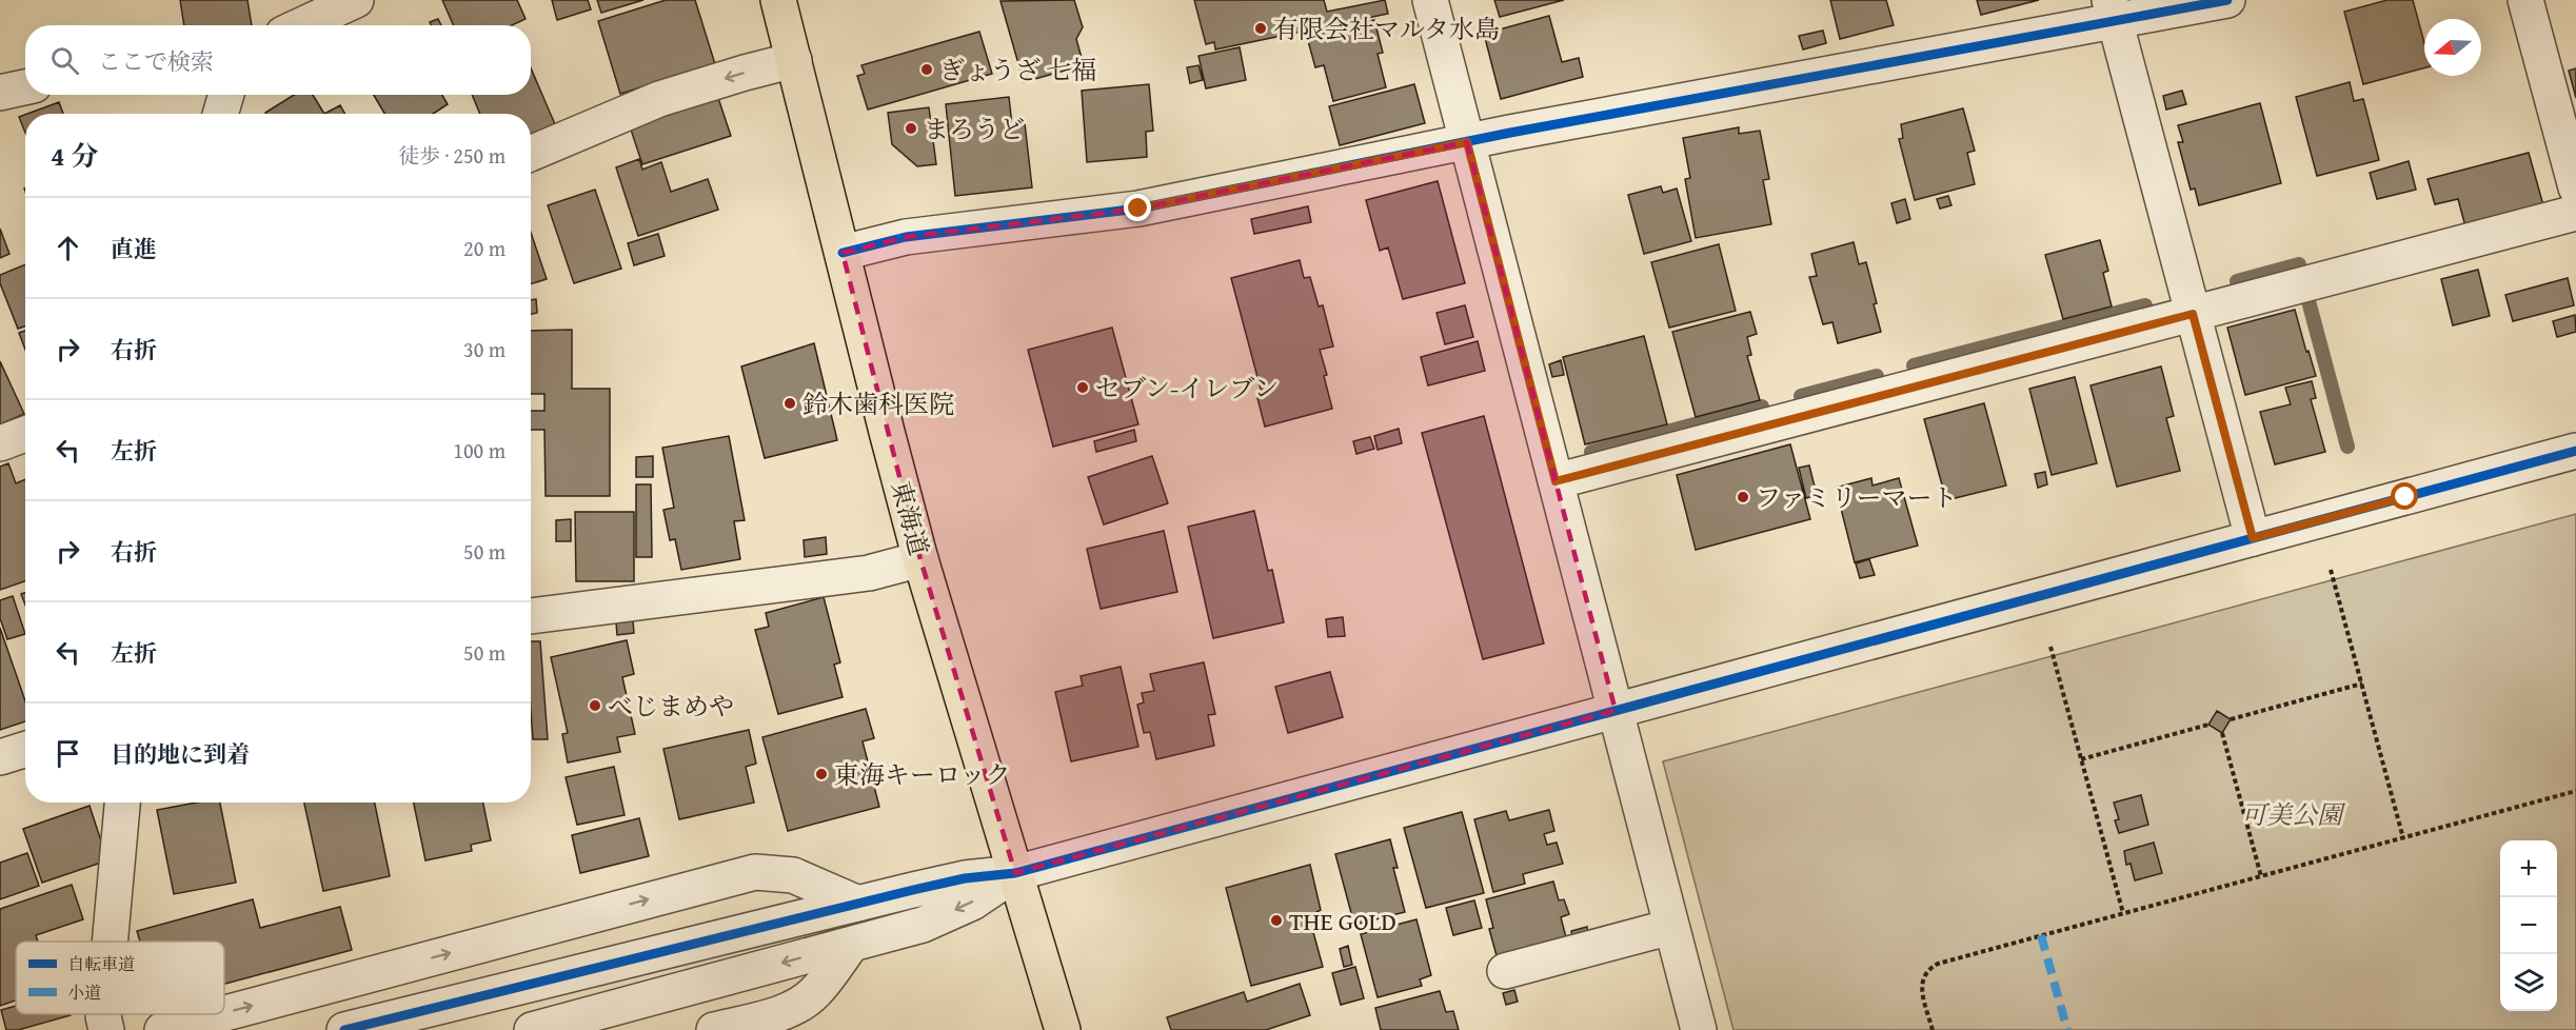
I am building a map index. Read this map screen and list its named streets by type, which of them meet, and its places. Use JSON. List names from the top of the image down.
{
  "streets": {
    "highway": ["東海道"]
  },
  "parks": ["可美公園"],
  "places": [
    "有限会社マルタ水島",
    "ぎょうざ 七福",
    "まろうど",
    "セブン-イレブン",
    "鈴木歯科医院",
    "ファミリーマート",
    "べじまめや",
    "東海キーロック",
    "THE GOLD"
  ],
  "legend": ["自転車道", "小道"],
  "north": "left",
  "page": {
    "search": "ここで検索",
    "heading": ["4 分", "徒歩 · 250 m"],
    "list": [
      ["直進", "20 m"],
      ["右折", "30 m"],
      ["左折", "100 m"],
      ["右折", "50 m"],
      ["左折", "50 m"],
      "目的地に到着"
    ],
    "map_buttons": ["+", "−"]
  }
}
